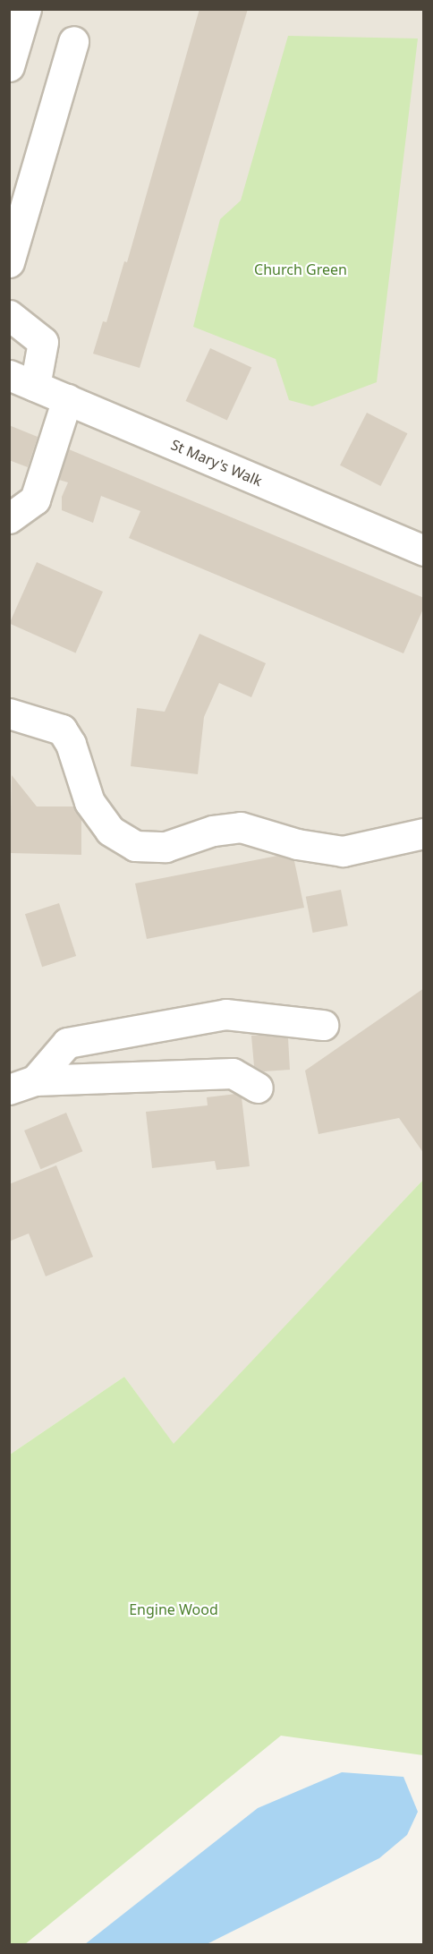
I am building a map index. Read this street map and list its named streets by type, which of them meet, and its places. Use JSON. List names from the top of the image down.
{
  "streets": {
    "street": ["St Mary's Walk"]
  },
  "parks": ["Church Green", "Engine Wood"]
}
